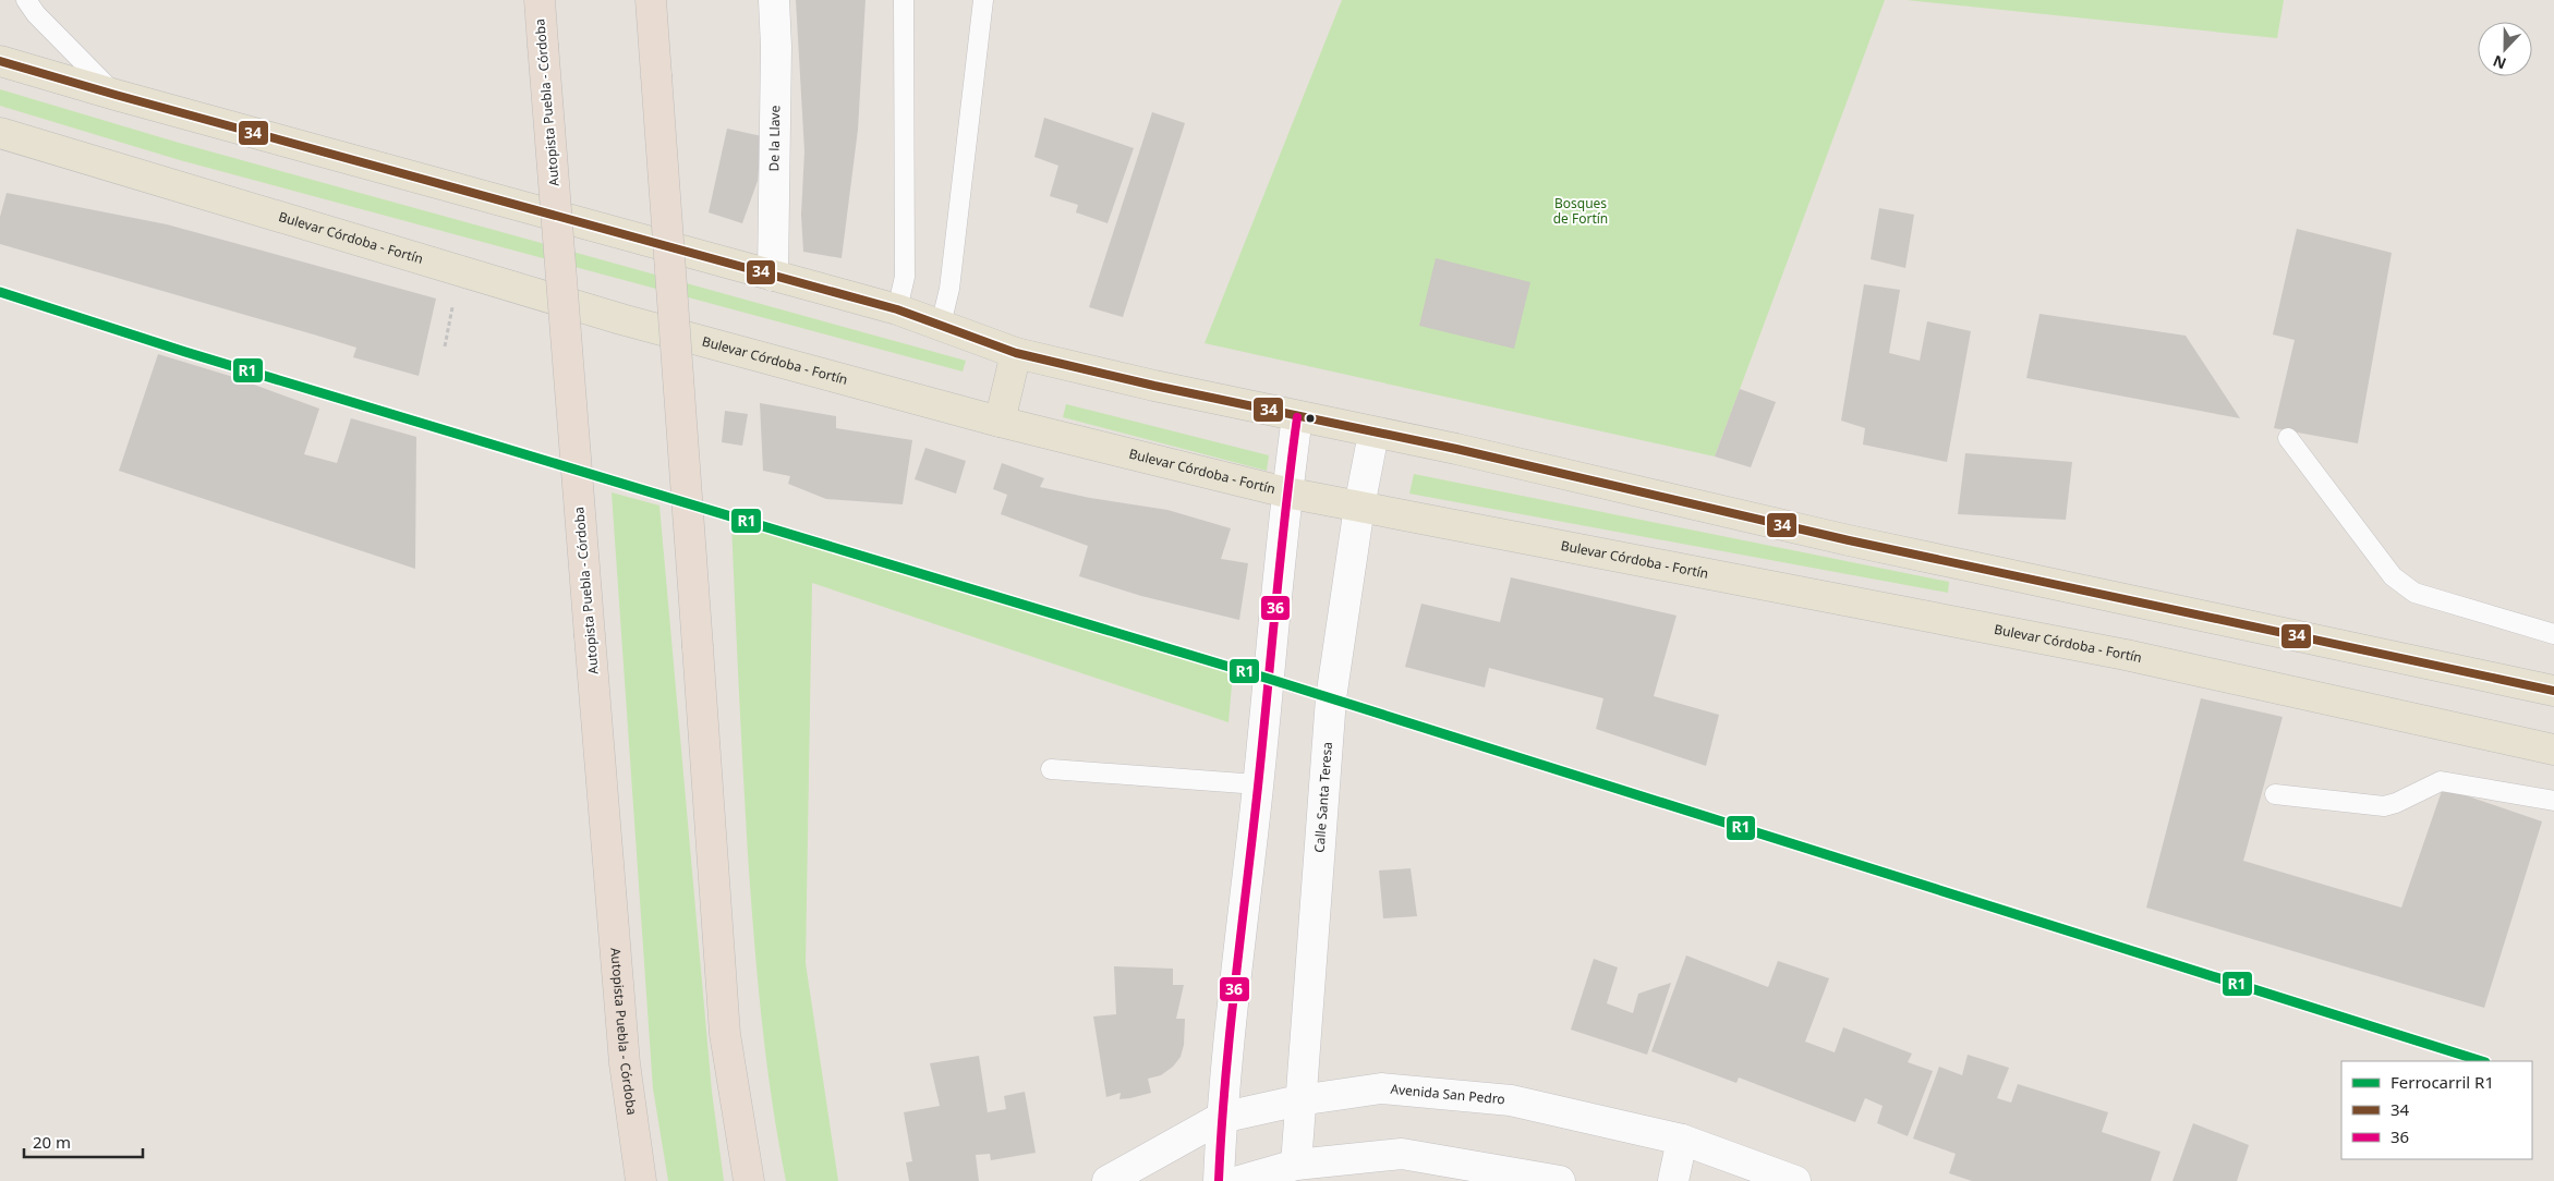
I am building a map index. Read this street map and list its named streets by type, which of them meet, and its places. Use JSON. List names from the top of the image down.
{
  "streets": {
    "highway": ["Autopista Puebla - Córdoba"],
    "main road": ["Bulevar Córdoba - Fortín"],
    "street": ["De la Llave", "Calle Santa Teresa", "Avenida San Pedro"]
  },
  "crossings": [
    ["Bulevar Córdoba - Fortín", "Calle Santa Teresa"],
    ["Calle Santa Teresa", "Avenida San Pedro"]
  ],
  "parks": ["Bosques de Fortín"],
  "lines": ["transit line 34", "rail line R1", "transit line 36"],
  "legend": ["Ferrocarril R1", "34", "36"],
  "scale_bar": "20 m",
  "north": "bottom"
}
